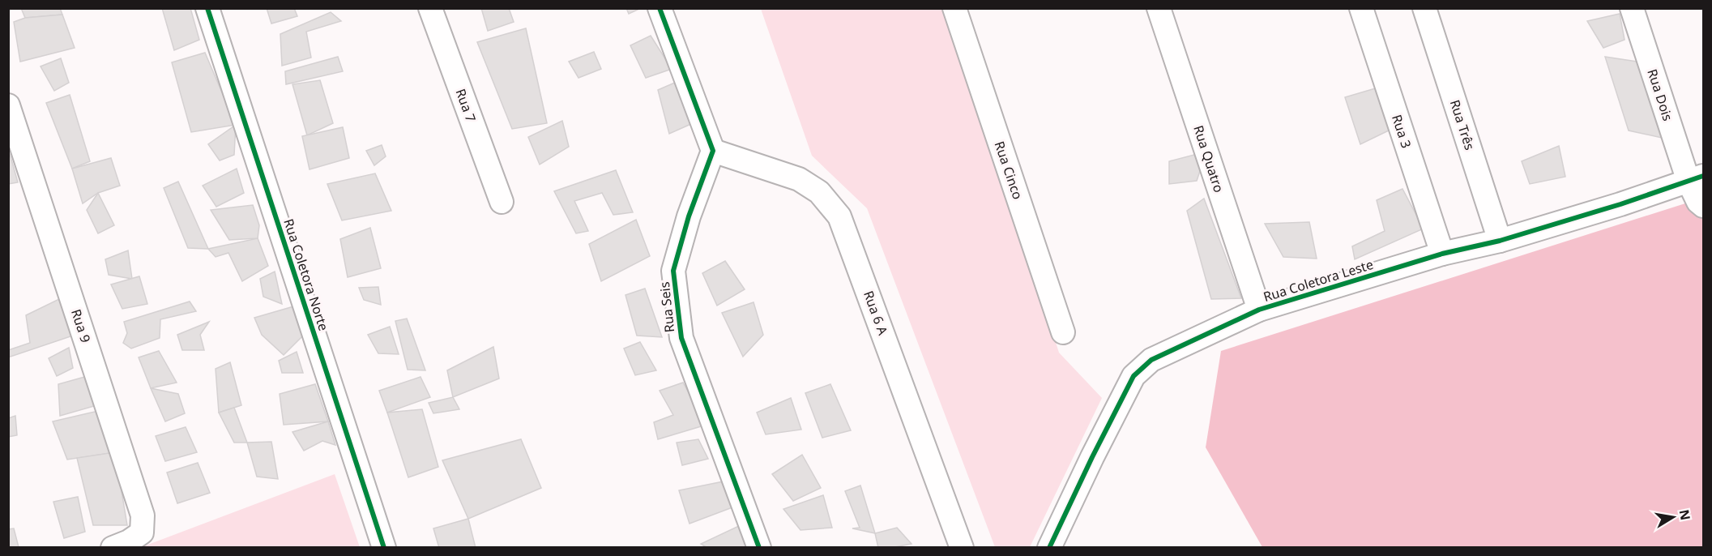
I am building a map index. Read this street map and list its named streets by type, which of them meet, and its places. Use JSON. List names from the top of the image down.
{
  "streets": {
    "street": [
      "Rua Dois",
      "Rua 7",
      "Rua Três",
      "Rua 3",
      "Rua Quatro",
      "Rua Cinco",
      "Rua Coletora Norte",
      "Rua Coletora Leste",
      "Rua Seis",
      "Rua 6 A",
      "Rua 9"
    ]
  },
  "crossings": [
    ["Rua Dois", "Rua Coletora Leste"],
    ["Rua Três", "Rua Coletora Leste"],
    ["Rua 3", "Rua Coletora Leste"],
    ["Rua Quatro", "Rua Coletora Leste"],
    ["Rua Seis", "Rua 6 A"]
  ],
  "north": "right"
}
